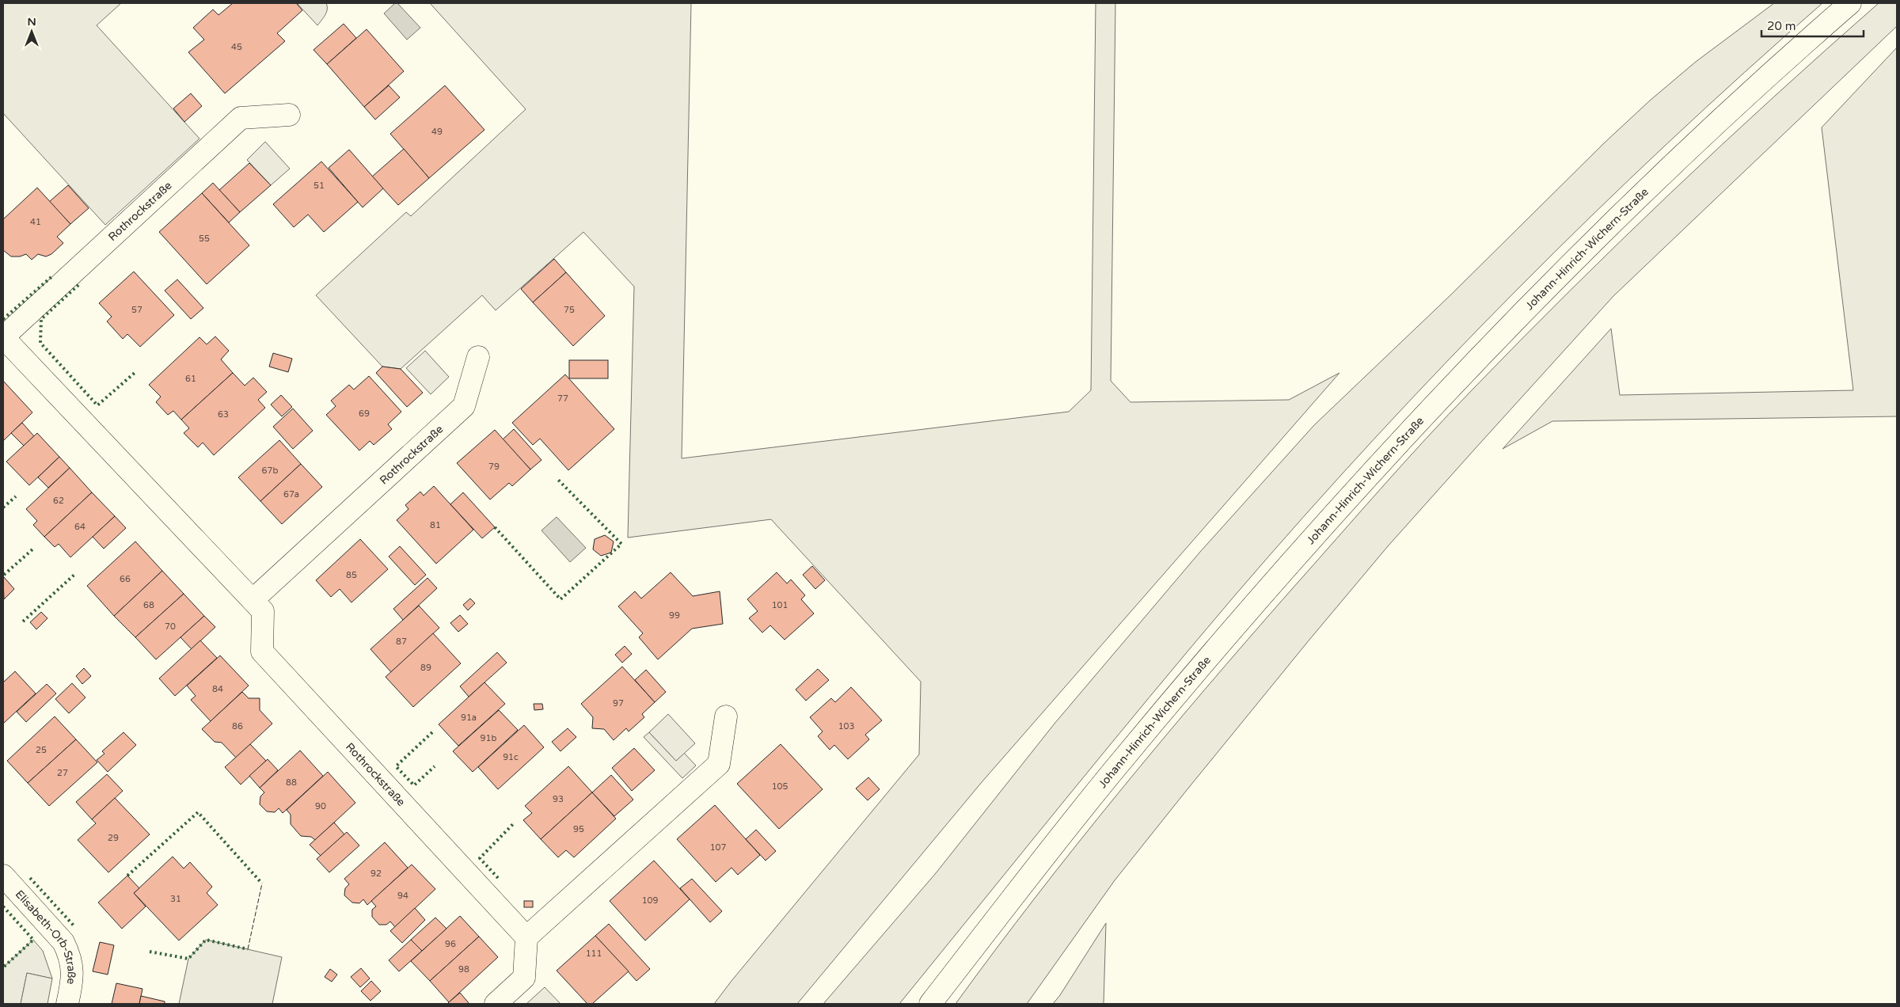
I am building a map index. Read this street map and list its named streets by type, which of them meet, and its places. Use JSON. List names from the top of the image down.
{
  "streets": {
    "street": ["Rothrockstraße", "Johann-Hinrich-Wichern-Straße", "Elisabeth-Orb-Straße"]
  },
  "house_numbers": [
    "45",
    "49",
    "51",
    "41",
    "55",
    "57",
    "75",
    "61",
    "77",
    "69",
    "63",
    "79",
    "67b",
    "67a",
    "62",
    "81",
    "64",
    "85",
    "66",
    "68",
    "101",
    "99",
    "70",
    "87",
    "89",
    "84",
    "97",
    "91a",
    "86",
    "103",
    "91b",
    "25",
    "91c",
    "27",
    "88",
    "105",
    "93",
    "90",
    "95",
    "29",
    "107",
    "92",
    "94",
    "31",
    "109",
    "96",
    "111",
    "98"
  ],
  "scale_bar": "20 m",
  "north": "top"
}
